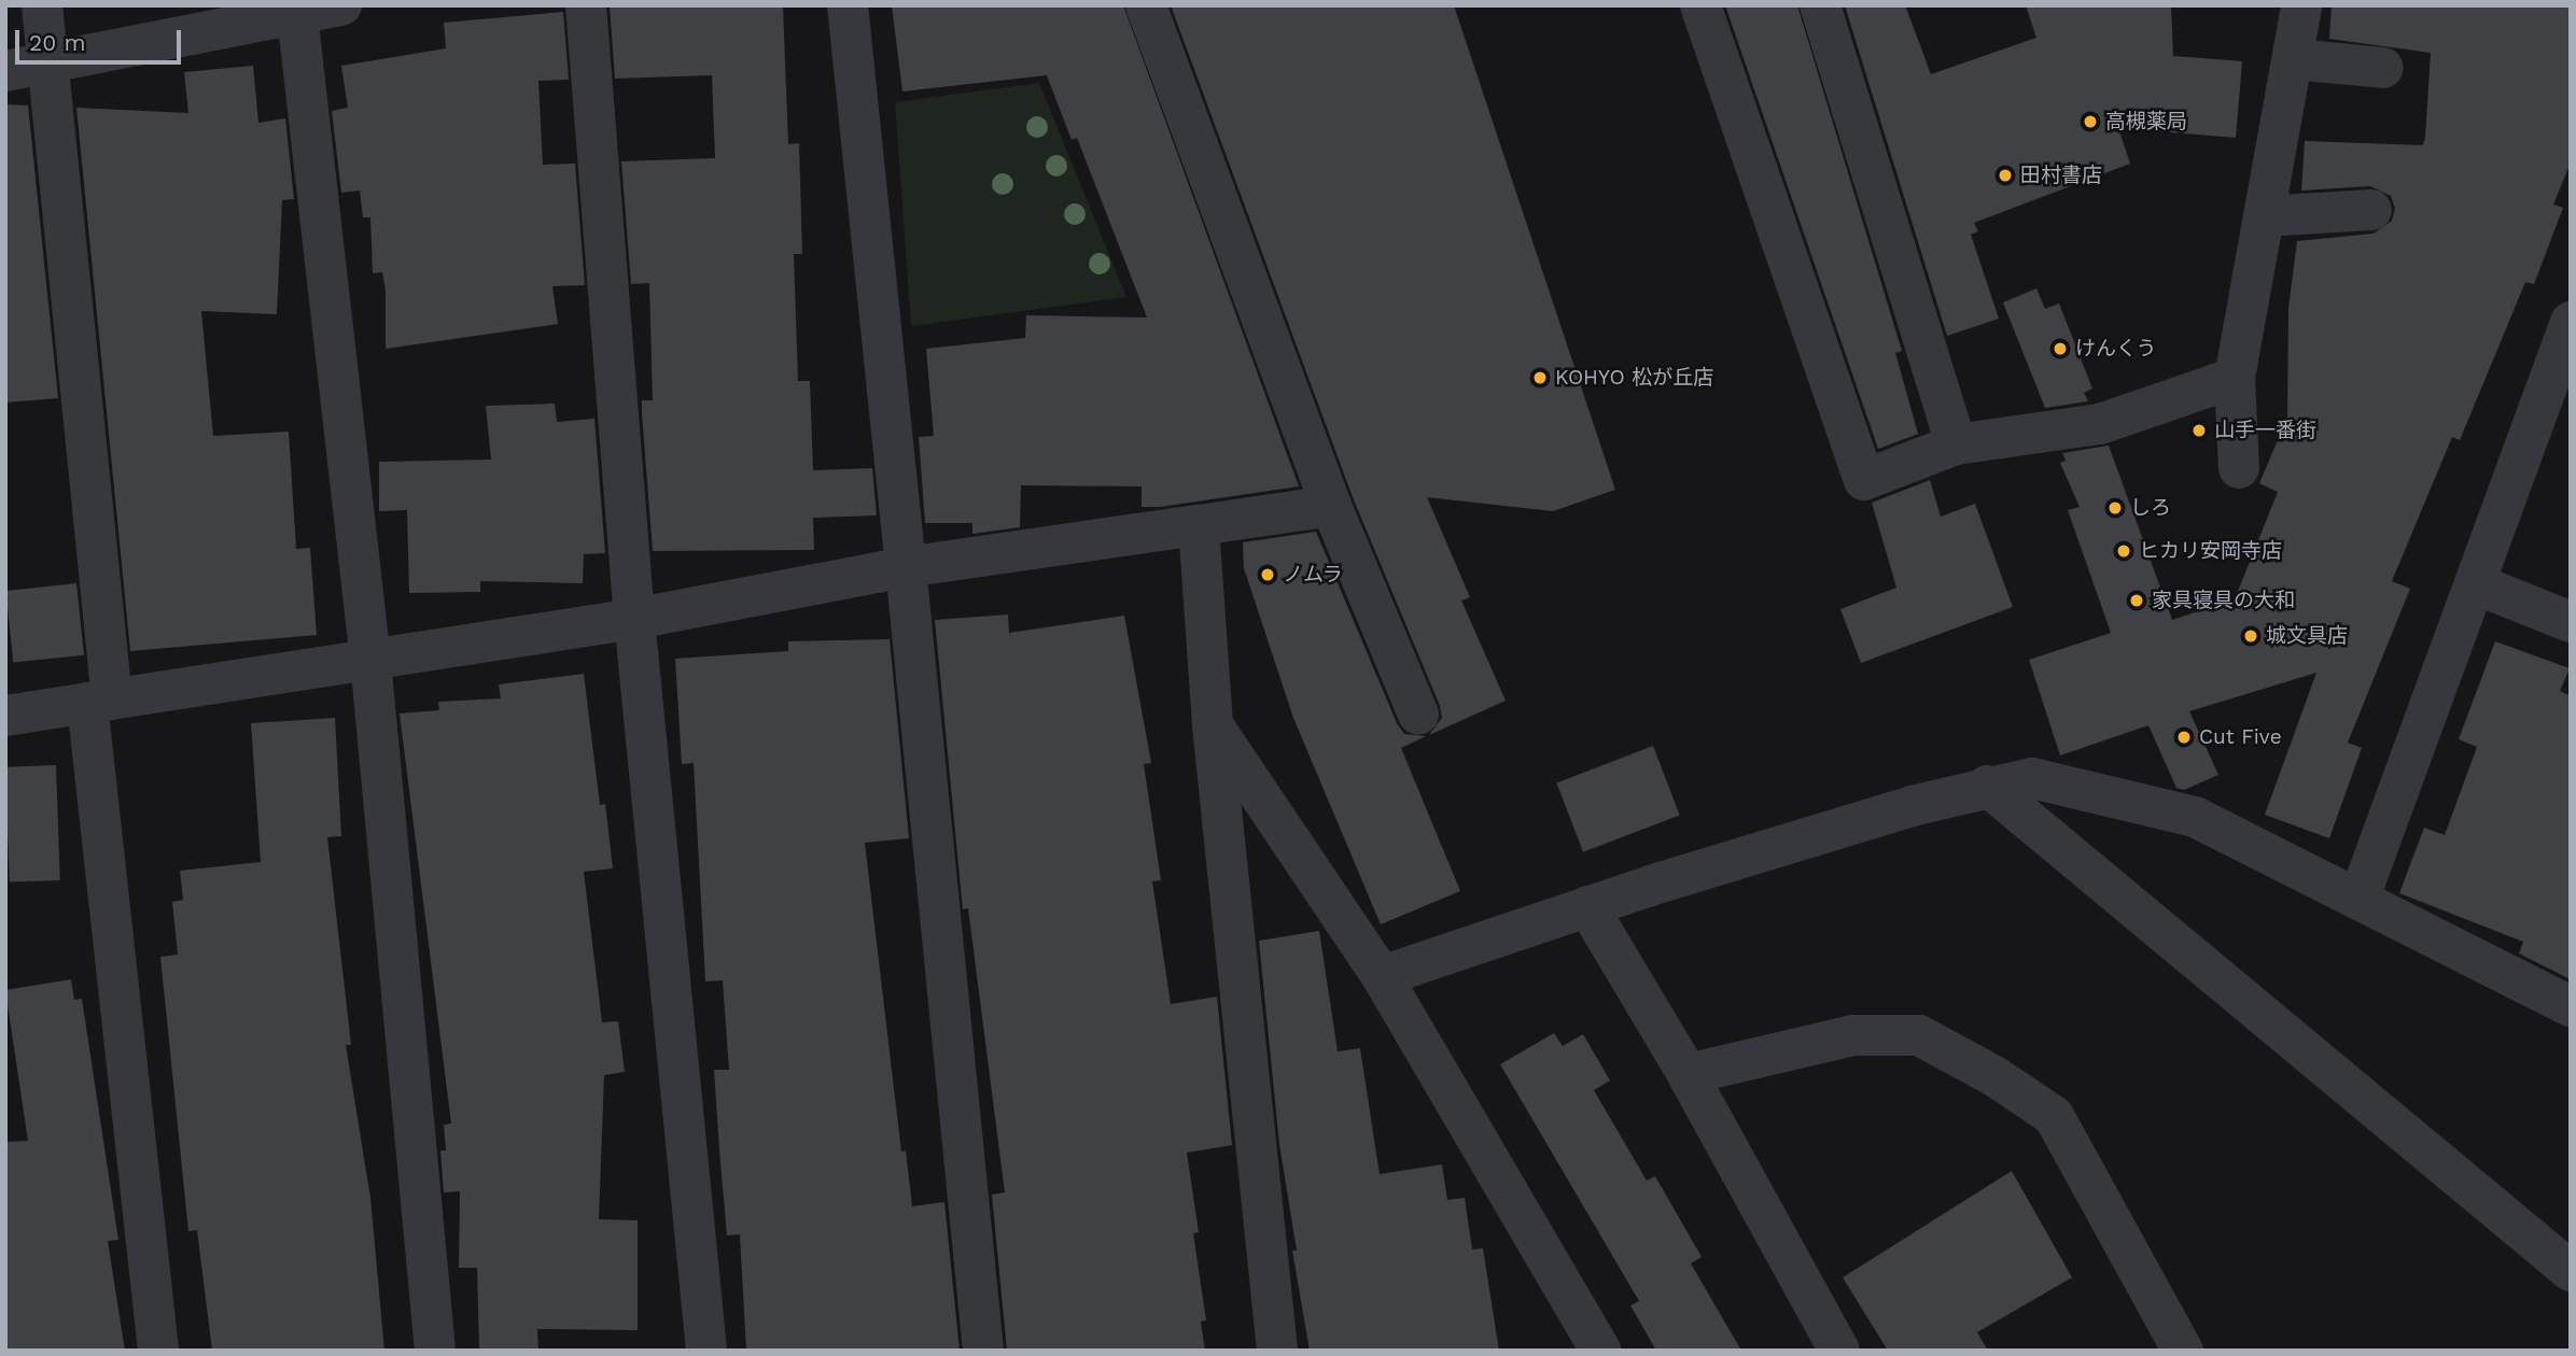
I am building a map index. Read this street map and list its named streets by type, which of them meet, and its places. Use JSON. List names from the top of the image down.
{
  "places": [
    "高槻薬局",
    "田村書店",
    "けんくう",
    "KOHYO 松が丘店",
    "山手一番街",
    "しろ",
    "ヒカリ安岡寺店",
    "ノムラ",
    "家具寝具の大和",
    "城文具店",
    "Cut Five"
  ],
  "scale_bar": "20 m"
}
